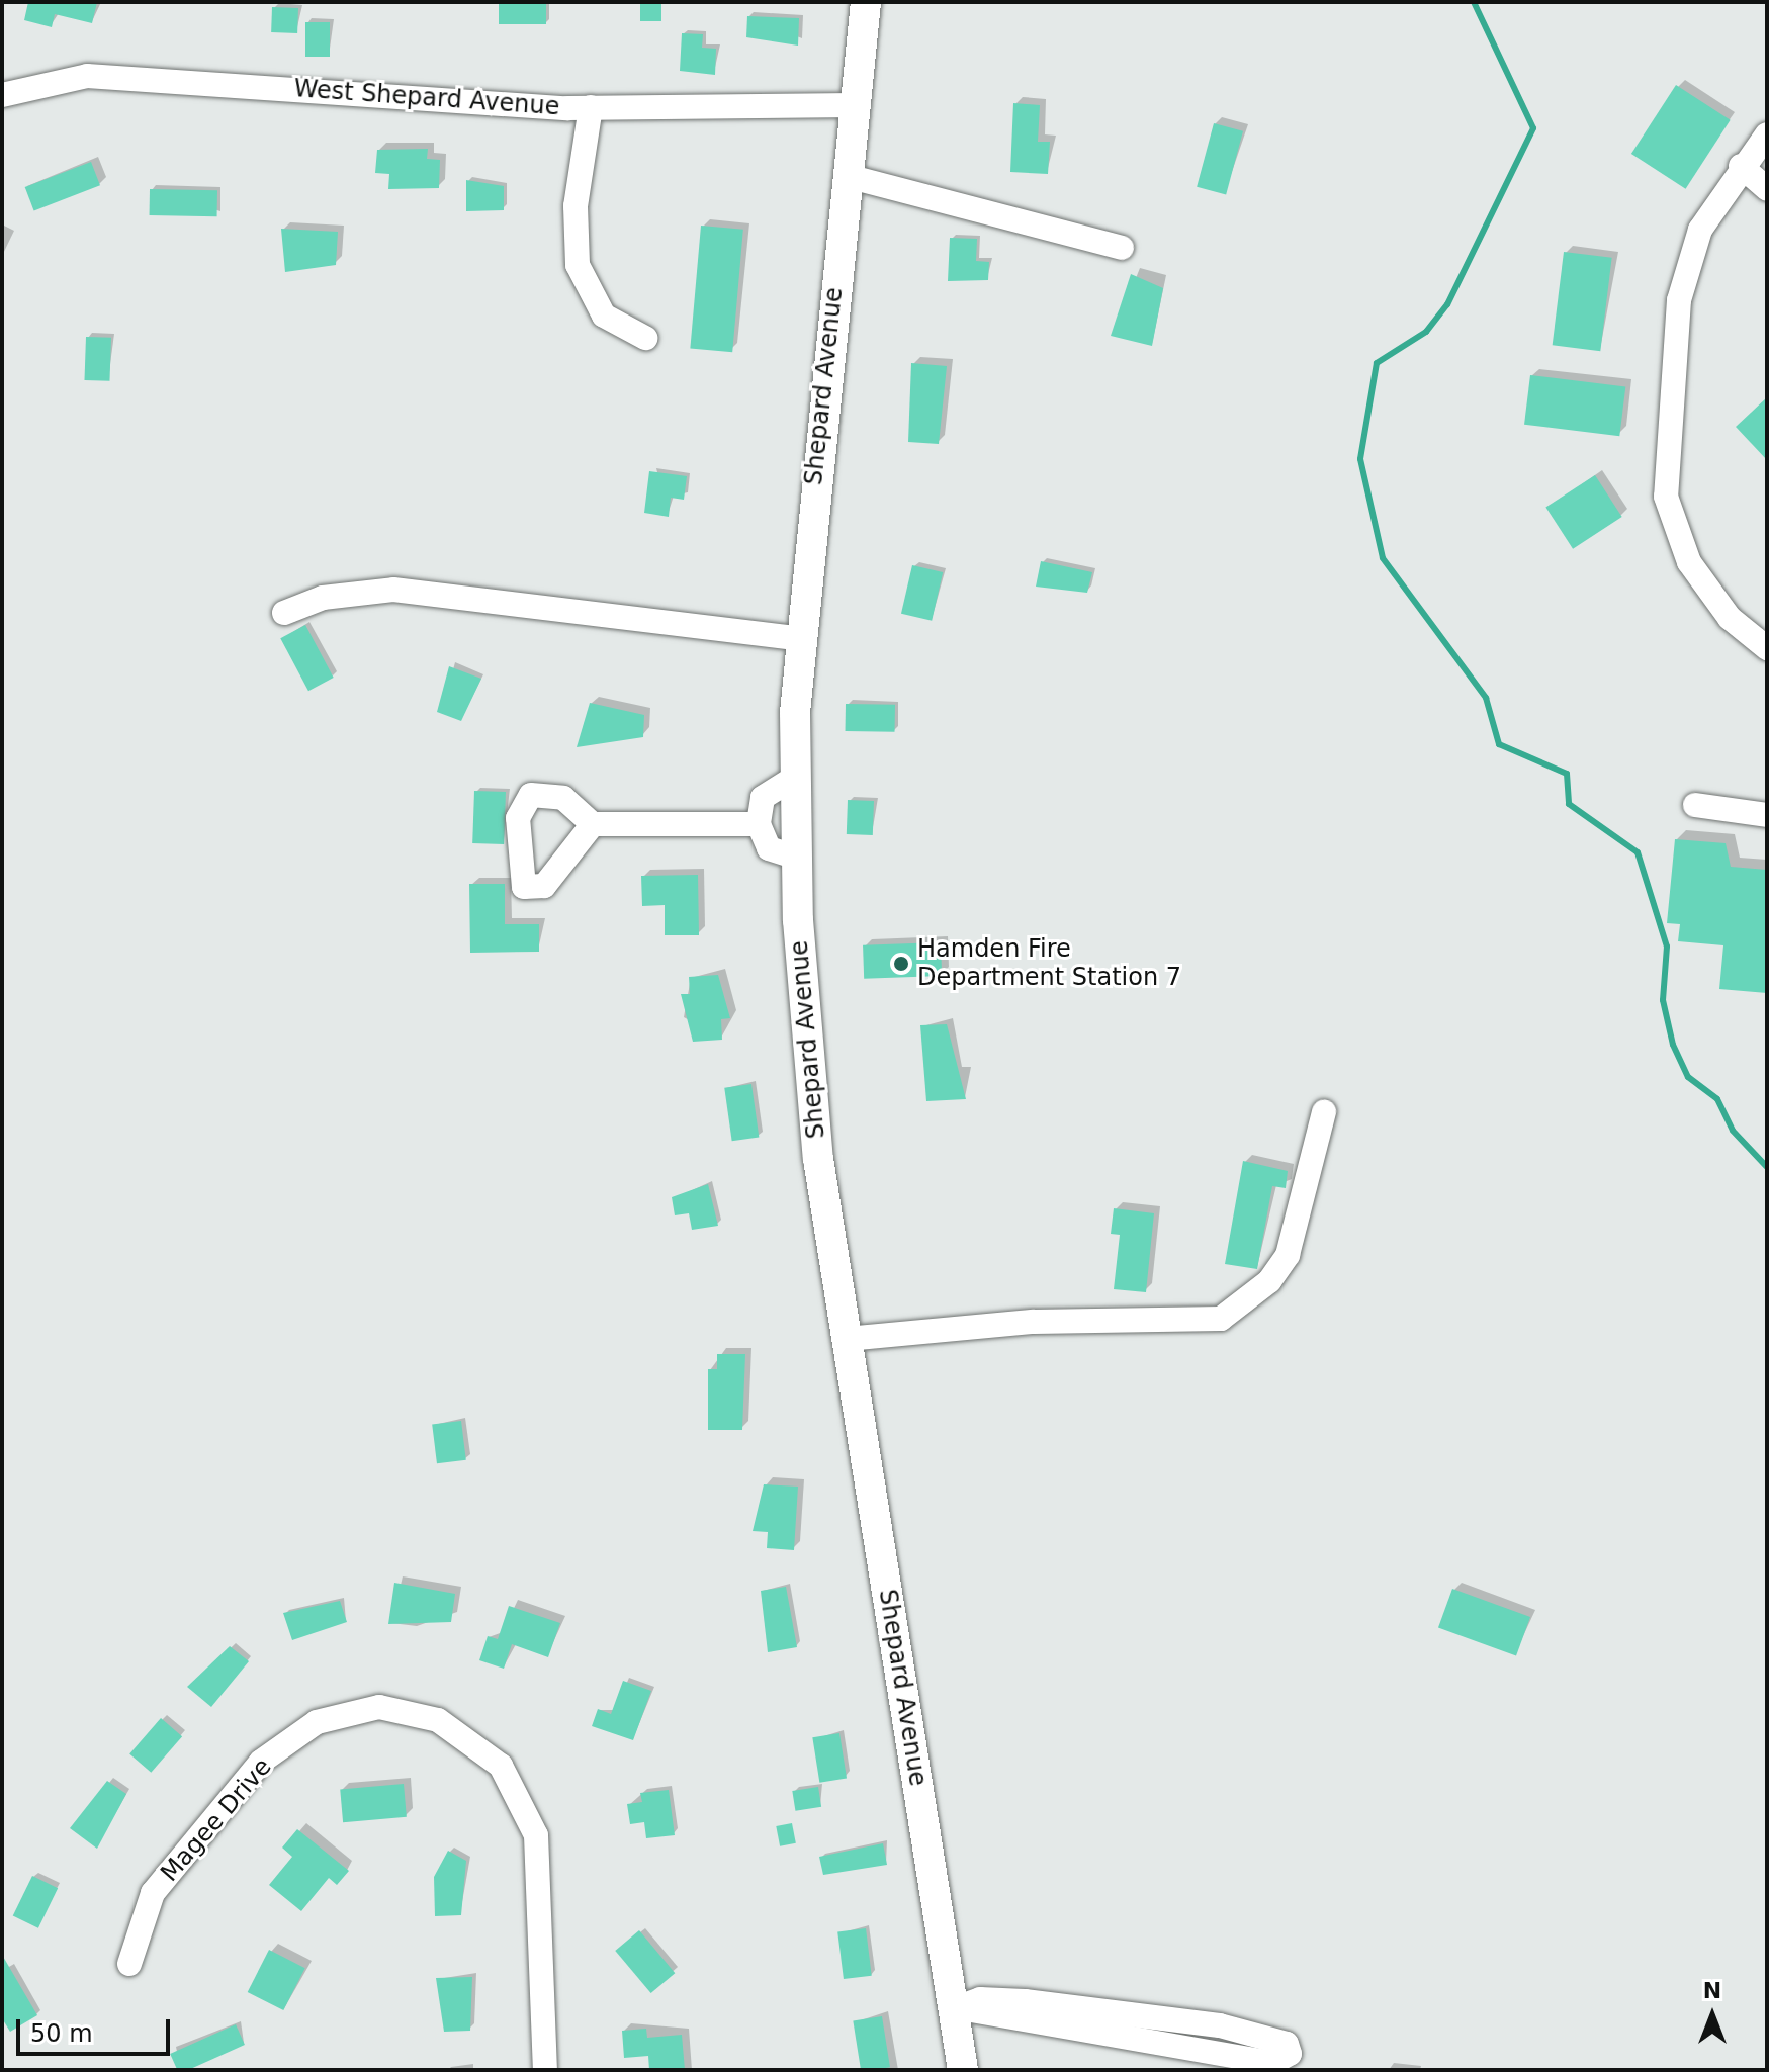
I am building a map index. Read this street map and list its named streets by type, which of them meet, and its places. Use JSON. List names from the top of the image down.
{
  "streets": {
    "main road": ["Shepard Avenue"],
    "street": ["West Shepard Avenue", "Magee Drive"]
  },
  "crossings": [
    ["West Shepard Avenue", "Shepard Avenue"]
  ],
  "places": ["Hamden Fire Department Station 7"],
  "scale_bar": "50 m",
  "north": "top"
}
